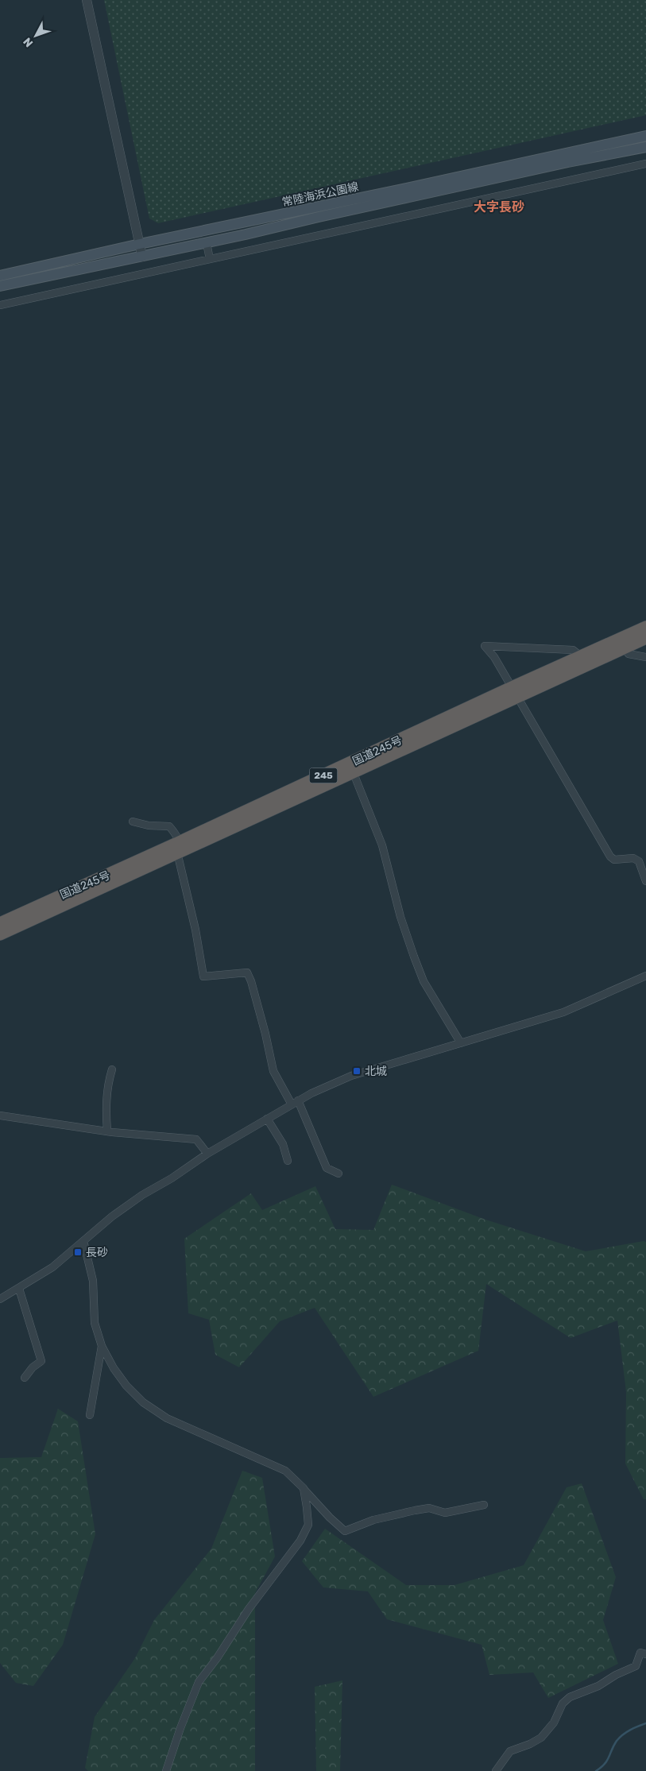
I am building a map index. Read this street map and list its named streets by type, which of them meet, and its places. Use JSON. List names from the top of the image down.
{
  "streets": {
    "highway": ["国道245号", "245"],
    "main road": ["常陸海浜公園線"]
  },
  "districts": ["大字長砂"],
  "places": {
    "transit": ["北城", "長砂"]
  },
  "north": "bottom left"
}
